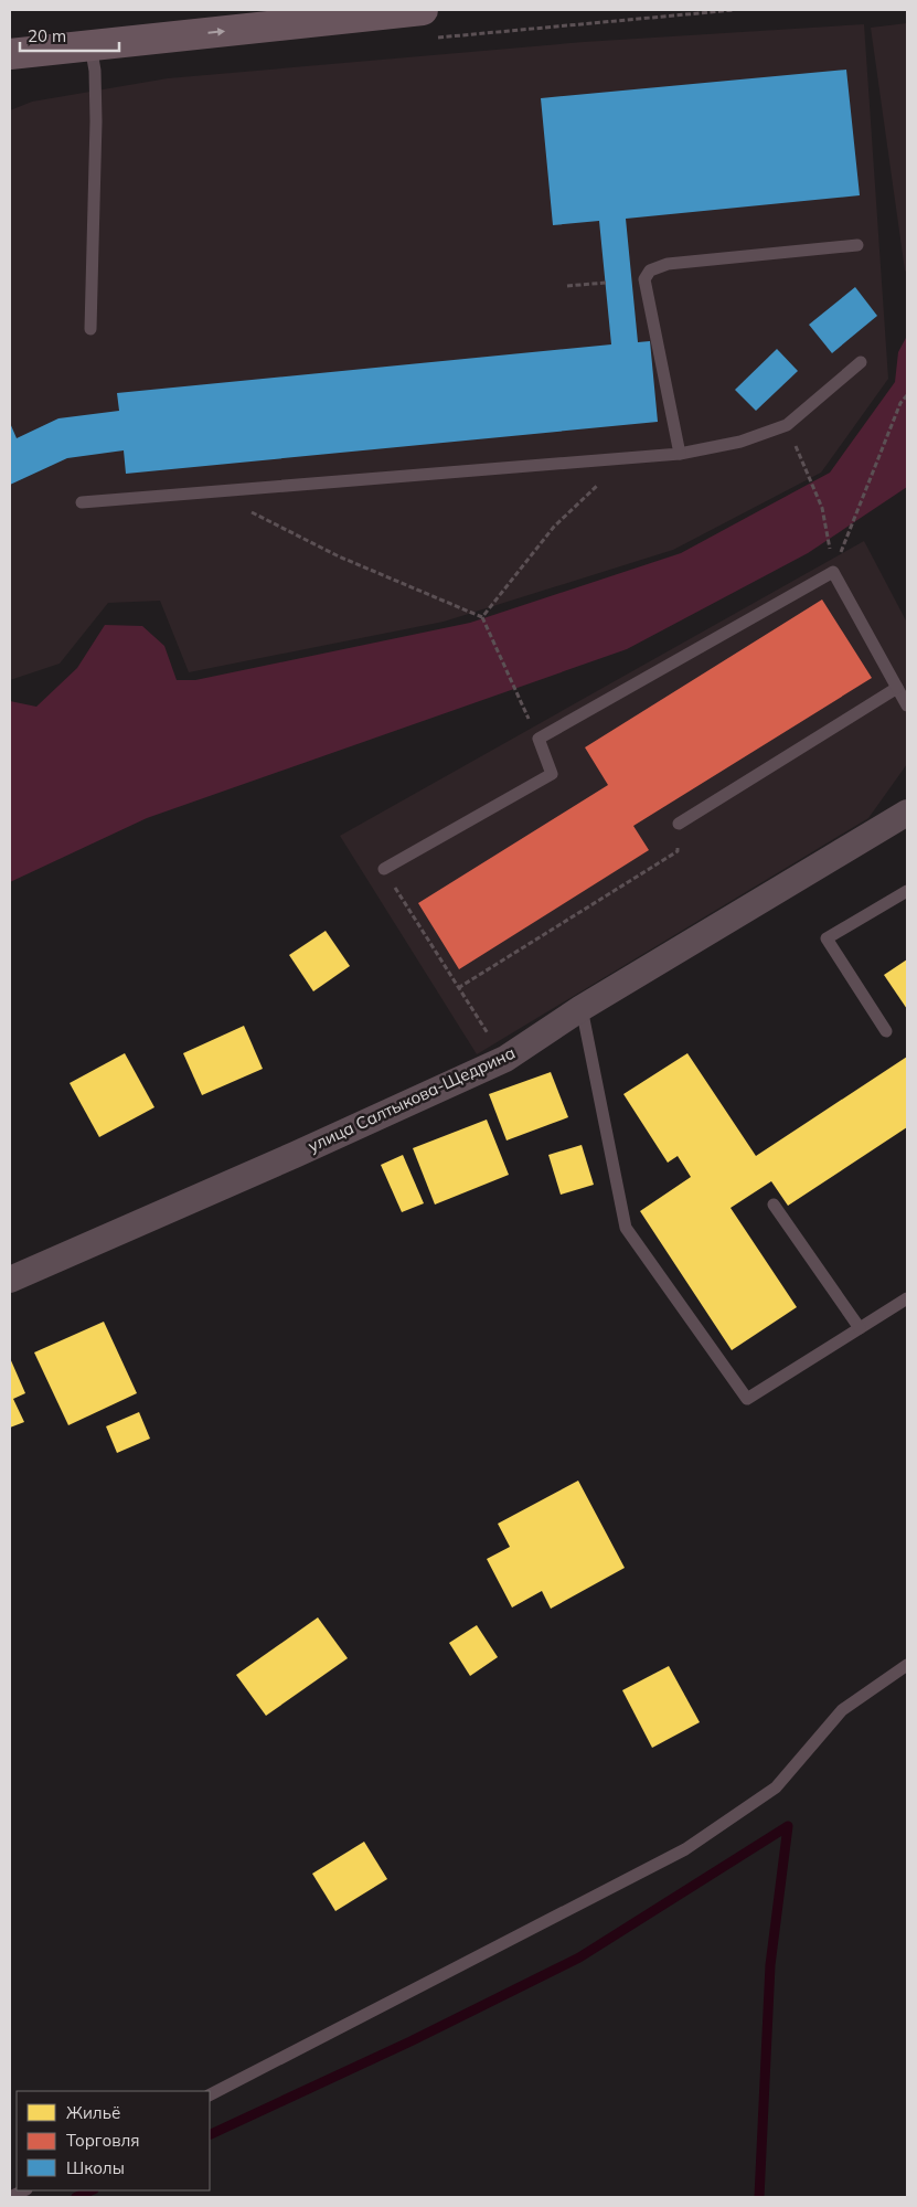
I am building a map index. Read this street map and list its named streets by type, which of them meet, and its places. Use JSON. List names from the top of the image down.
{
  "streets": {
    "street": ["улица Салтыкова-Щедрина"]
  },
  "legend": ["Жильё", "Торговля", "Школы"],
  "scale_bar": "20 m"
}
